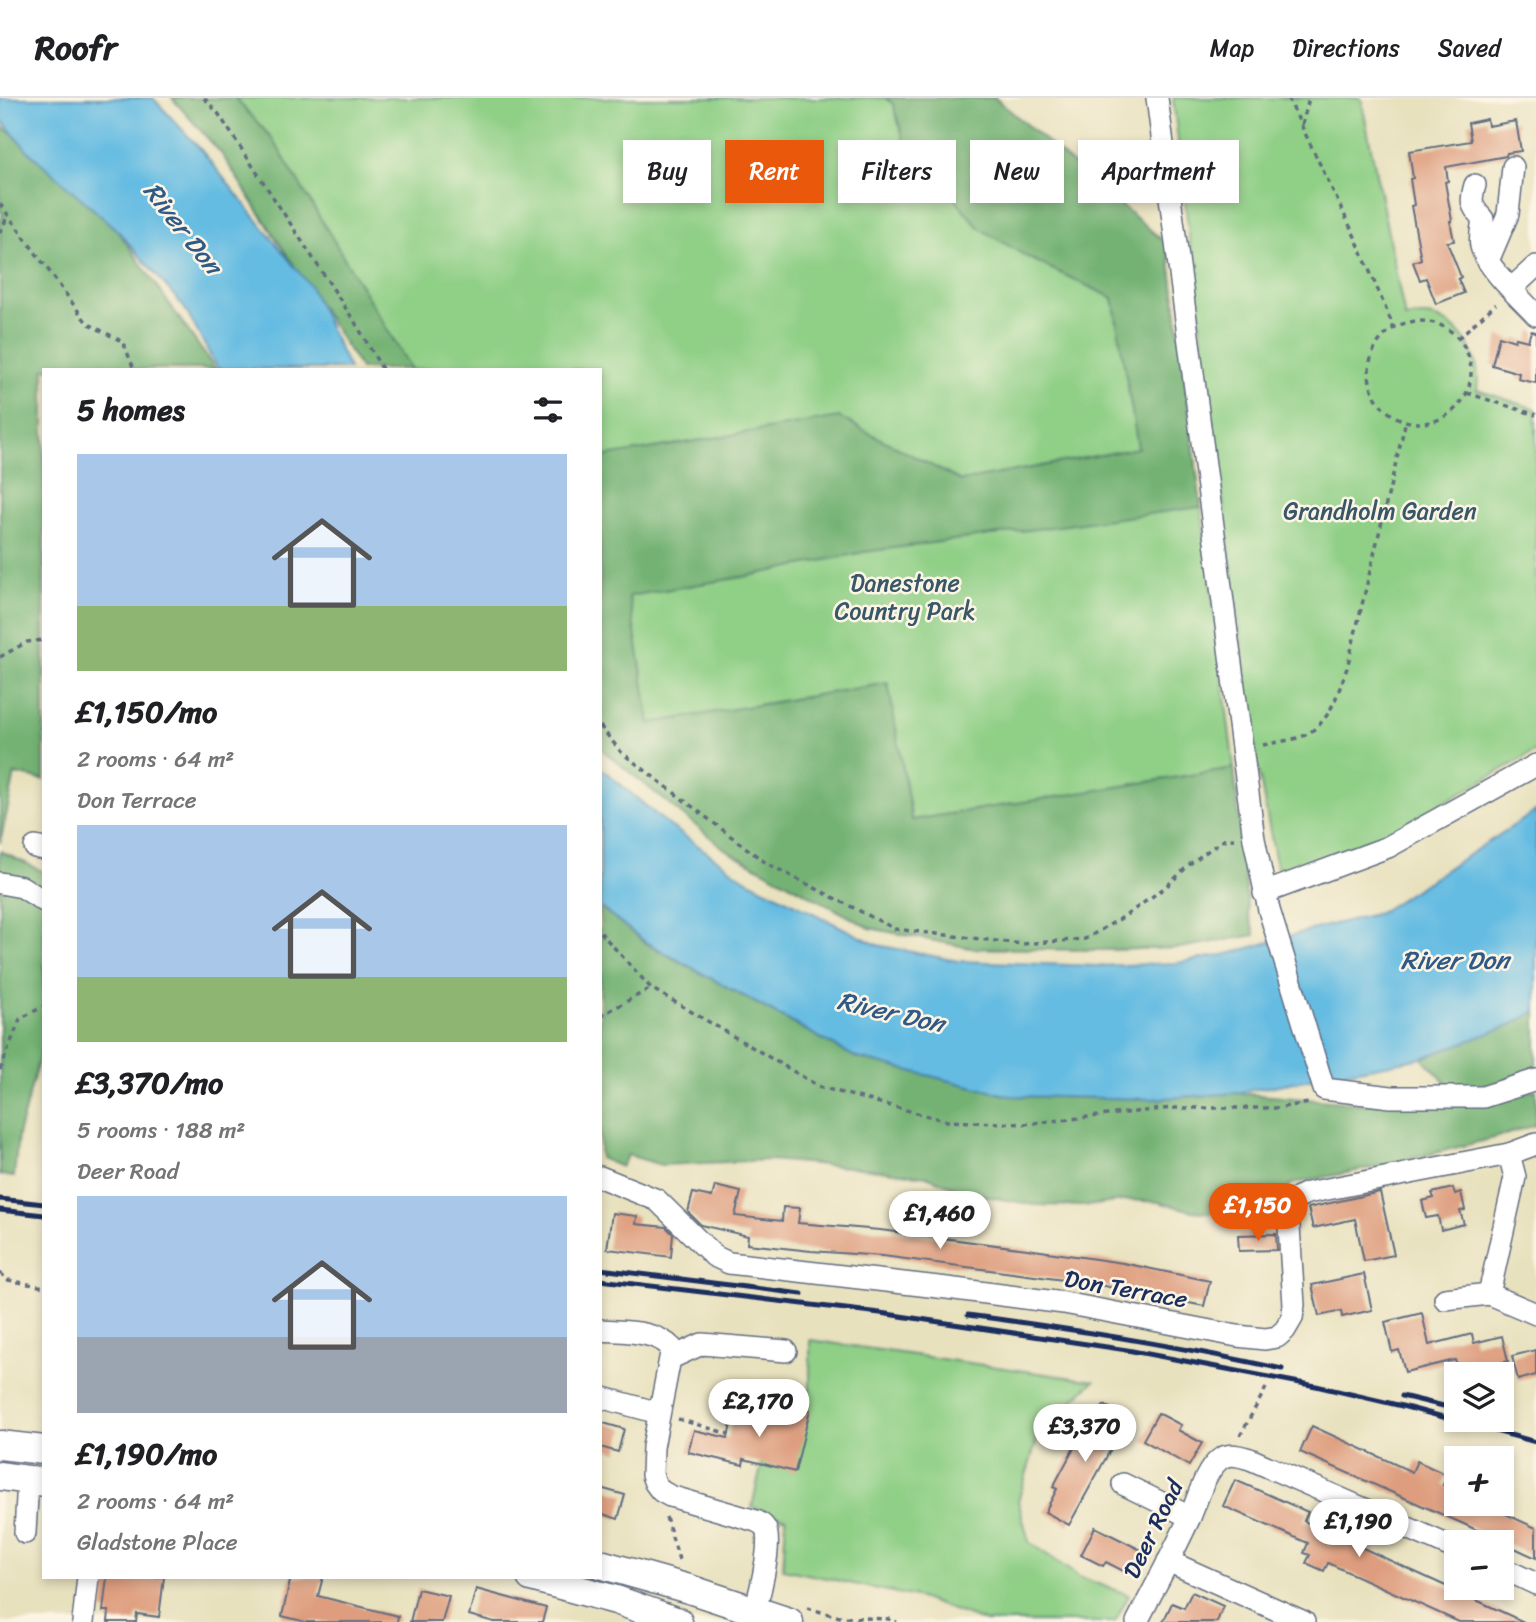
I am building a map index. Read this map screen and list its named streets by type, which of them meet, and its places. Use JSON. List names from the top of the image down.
{
  "streets": {
    "street": ["Don Terrace", "Deer Road"]
  },
  "water": ["River Don"],
  "parks": ["Grandholm Garden", "Danestone Country Park"],
  "page": {
    "header": "Roofr",
    "nav": ["Map", "Directions", "Saved"],
    "chip": [
      "Buy",
      "Rent",
      "Filters",
      "New",
      "Apartment"
    ],
    "heading": "5 homes",
    "list": [
      {
        "name": "£1,150/mo",
        "note": "2 rooms · 64 m² · Don Terrace"
      },
      {
        "name": "£3,370/mo",
        "note": "5 rooms · 188 m² · Deer Road"
      },
      {
        "name": "£1,190/mo",
        "note": "2 rooms · 64 m² · Gladstone Place"
      }
    ],
    "price": [
      "£1,150",
      "£1,460",
      "£2,170",
      "£3,370",
      "£1,190"
    ],
    "map_buttons": ["+", "−"]
  }
}
